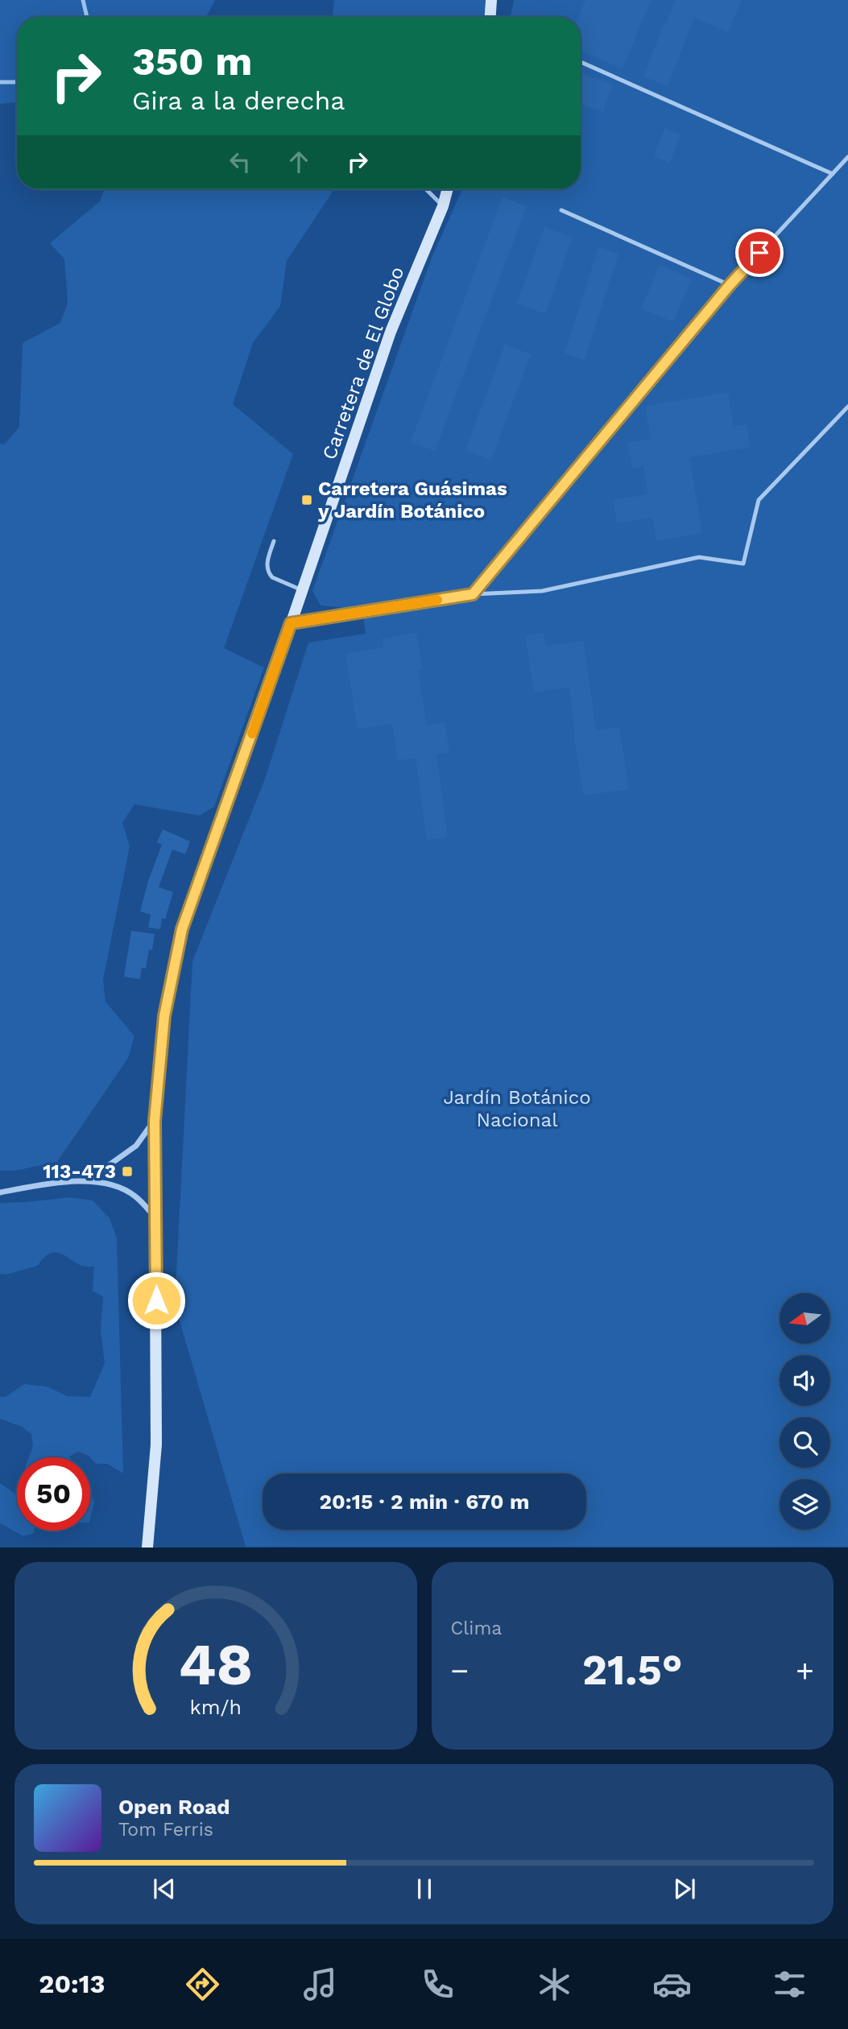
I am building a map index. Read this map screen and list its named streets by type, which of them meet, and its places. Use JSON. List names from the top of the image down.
{
  "streets": {
    "main road": ["Carretera de El Globo"]
  },
  "parks": ["Jardín Botánico Nacional"],
  "places": {
    "transit": ["Carretera Guásimas y Jardín Botánico", "113-473"]
  },
  "north": "left",
  "page": {
    "turn": ["350 m", "Gira a la derecha"],
    "limit": "50",
    "trip": "20:15 · 2 min · 670 m",
    "tile": "Clima",
    "heat": ["−", "21.5°", "+"],
    "song": ["Open Road", "Tom Ferris"],
    "tabs": "20:13",
    "gauge": ["48", "km/h"]
  }
}
